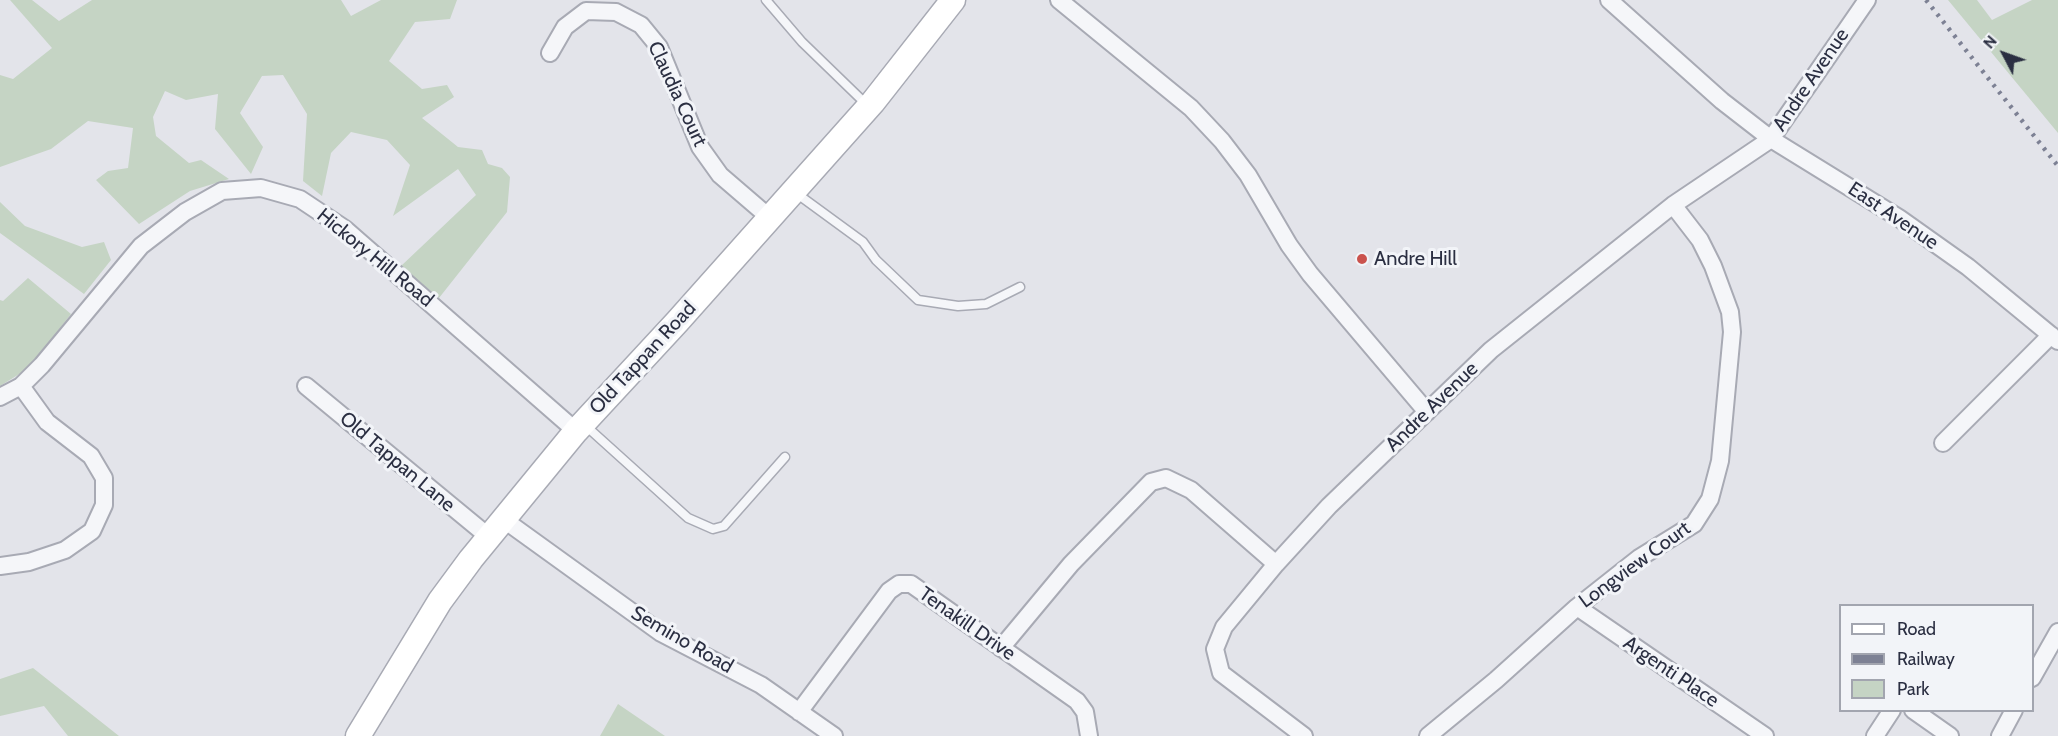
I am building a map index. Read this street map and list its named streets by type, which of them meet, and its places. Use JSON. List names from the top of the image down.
{
  "streets": {
    "main road": ["Old Tappan Road"],
    "street": [
      "Andre Avenue",
      "Claudia Court",
      "East Avenue",
      "Hickory Hill Road",
      "Old Tappan Lane",
      "Longview Court",
      "Tenakill Drive",
      "Semino Road",
      "Argenti Place"
    ]
  },
  "crossings": [
    ["Andre Avenue", "East Avenue"],
    ["Andre Avenue", "Longview Court"],
    ["Claudia Court", "Old Tappan Road"],
    ["Hickory Hill Road", "Old Tappan Road"],
    ["Old Tappan Road", "Old Tappan Lane"],
    ["Old Tappan Road", "Semino Road"],
    ["Old Tappan Lane", "Semino Road"],
    ["Longview Court", "Argenti Place"],
    ["Tenakill Drive", "Semino Road"]
  ],
  "places": ["Andre Hill"],
  "legend": ["Road", "Railway", "Park"],
  "north": "top left"
}
